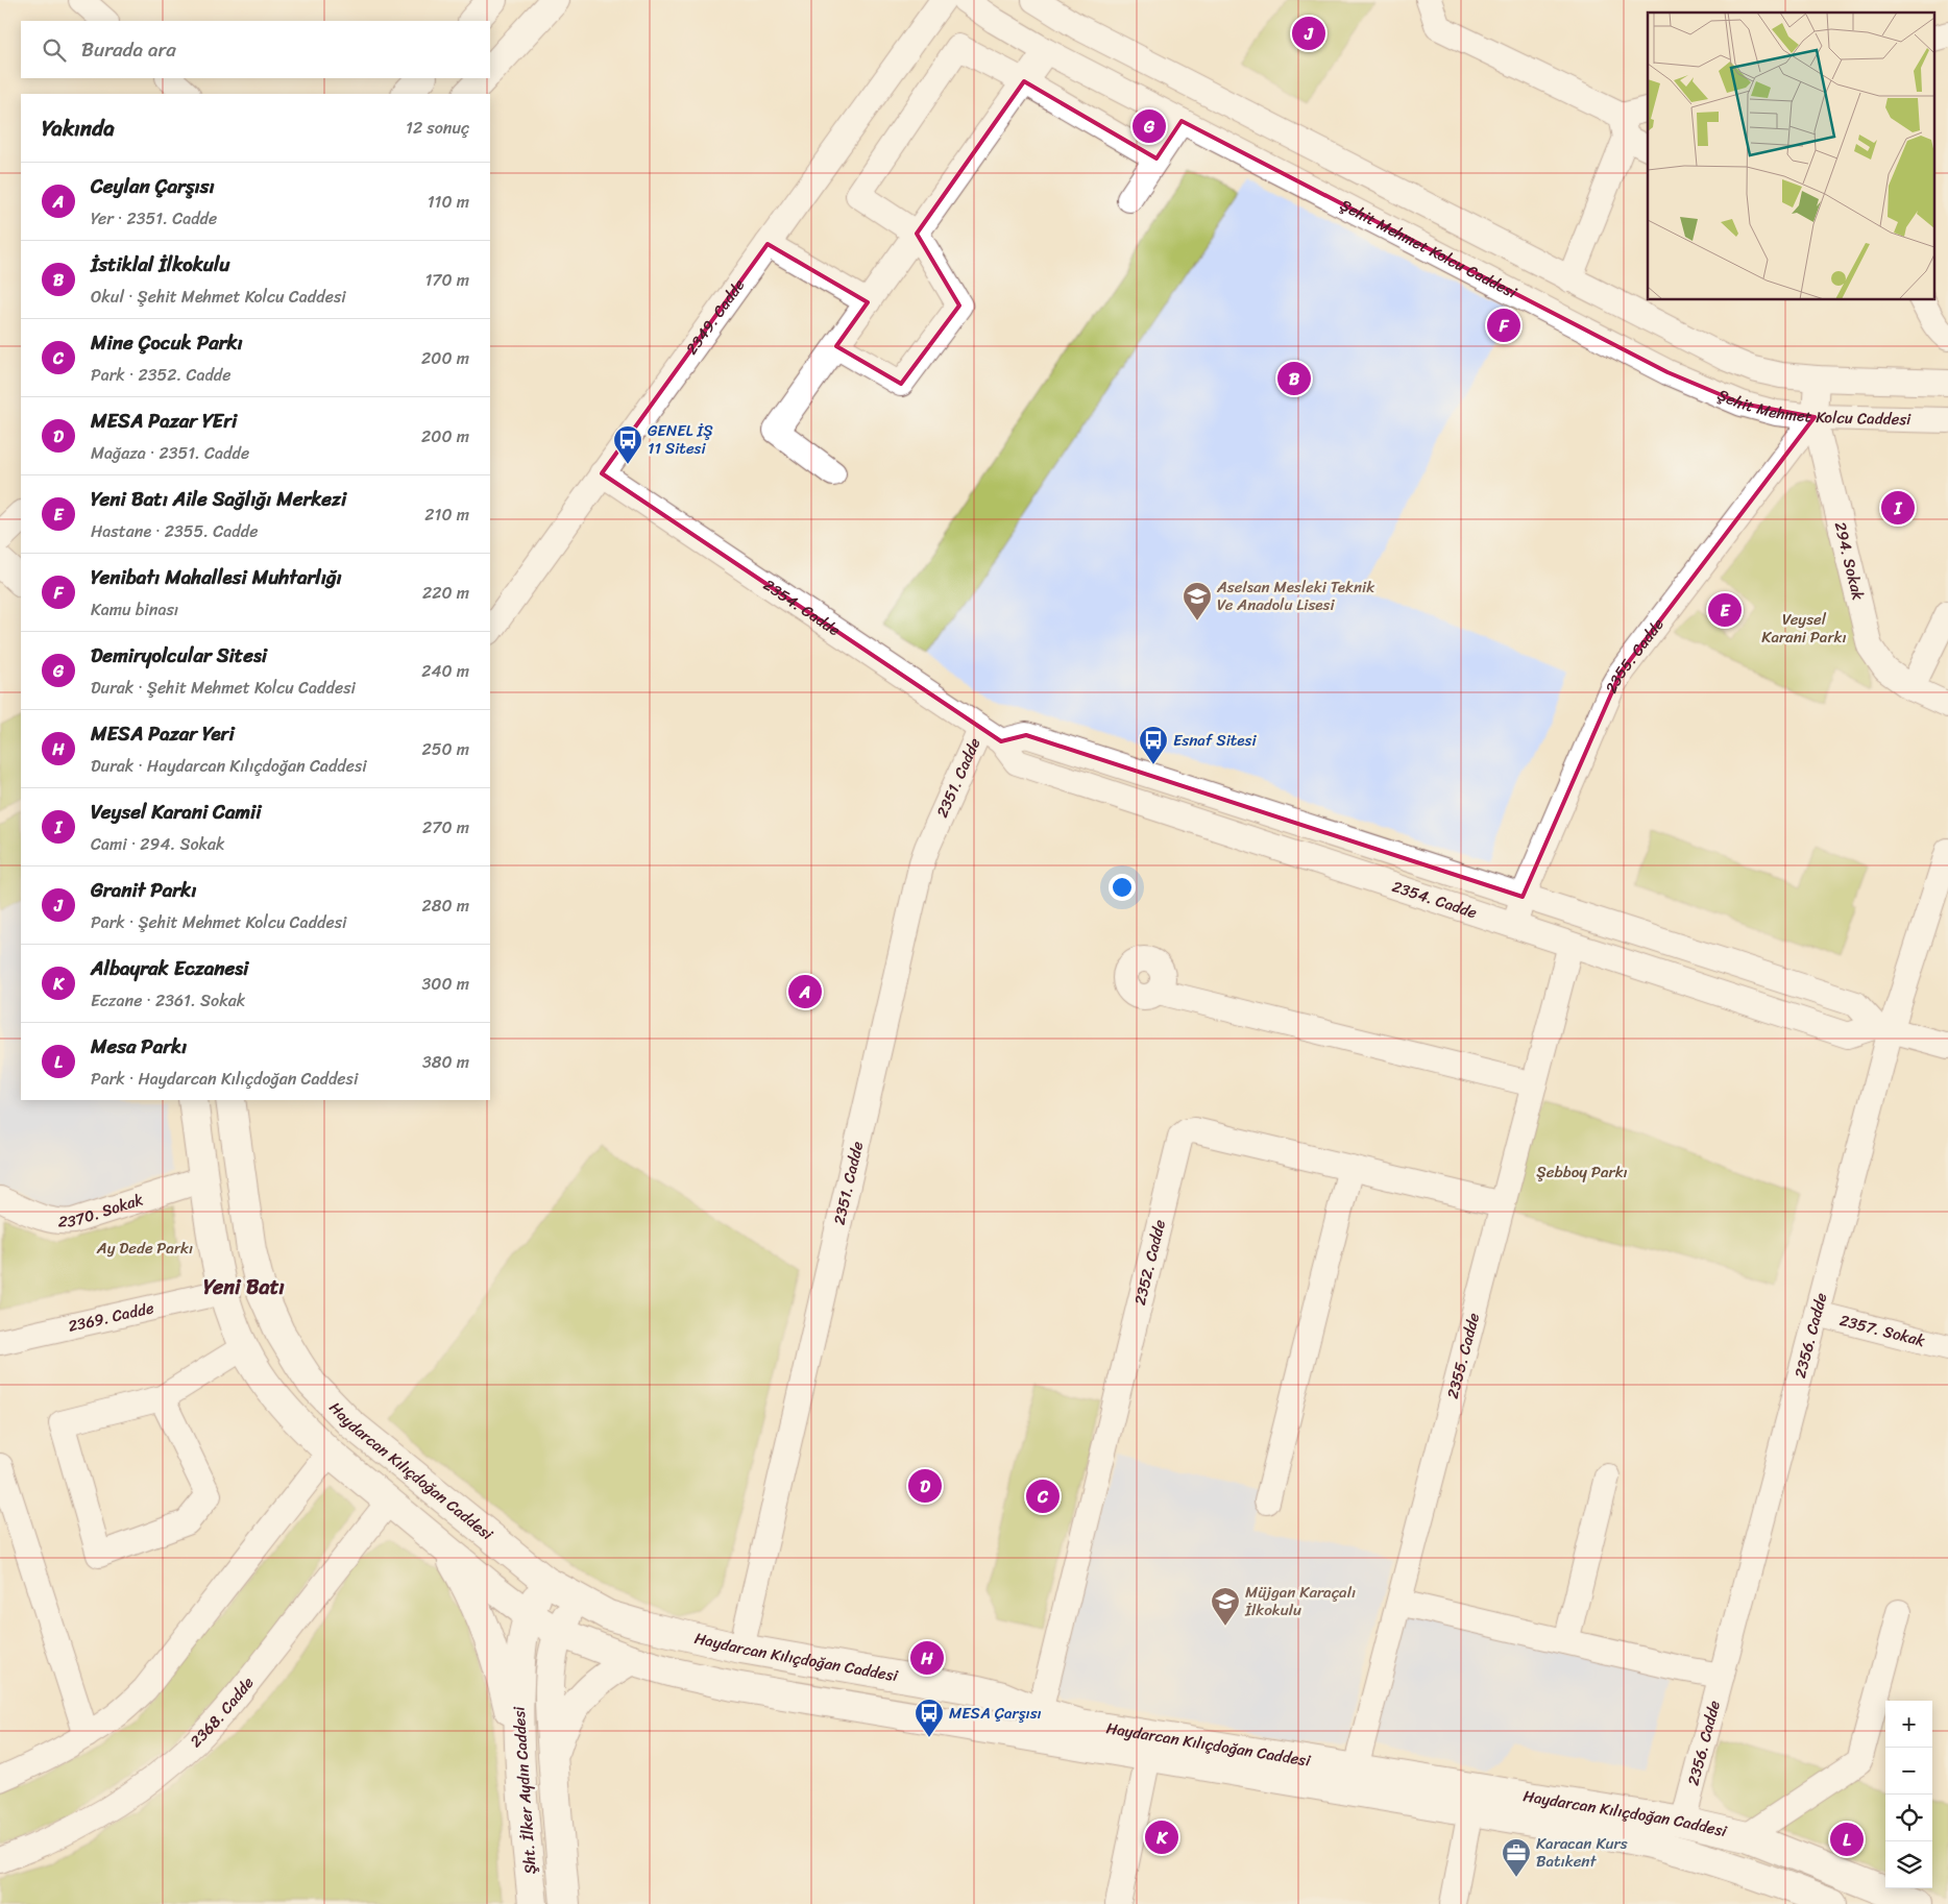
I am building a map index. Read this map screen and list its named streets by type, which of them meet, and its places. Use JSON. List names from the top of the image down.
{
  "streets": {
    "main road": ["Haydarcan Kılıçdoğan Caddesi", "Şht. İlker Aydın Caddesi"],
    "street": [
      "Şehit Mehmet Kolcu Caddesi",
      "2349. Cadde",
      "294. Sokak",
      "2354. Cadde",
      "2355. Cadde",
      "2351. Cadde",
      "2370. Sokak",
      "2352. Cadde",
      "2369. Cadde",
      "2357. Sokak",
      "2356. Cadde",
      "2368. Cadde"
    ]
  },
  "crossings": [
    ["Şehit Mehmet Kolcu Caddesi", "294. Sokak"],
    ["Şehit Mehmet Kolcu Caddesi", "2355. Cadde"],
    ["2349. Cadde", "2354. Cadde"],
    ["294. Sokak", "2355. Cadde"],
    ["2354. Cadde", "2355. Cadde"],
    ["2354. Cadde", "2351. Cadde"],
    ["2354. Cadde", "2356. Cadde"],
    ["2355. Cadde", "2352. Cadde"],
    ["2355. Cadde", "Haydarcan Kılıçdoğan Caddesi"],
    ["2351. Cadde", "Haydarcan Kılıçdoğan Caddesi"],
    ["2370. Sokak", "Haydarcan Kılıçdoğan Caddesi"],
    ["2352. Cadde", "Haydarcan Kılıçdoğan Caddesi"],
    ["2369. Cadde", "Haydarcan Kılıçdoğan Caddesi"],
    ["2357. Sokak", "2356. Cadde"],
    ["2356. Cadde", "Haydarcan Kılıçdoğan Caddesi"],
    ["Haydarcan Kılıçdoğan Caddesi", "2368. Cadde"],
    ["Haydarcan Kılıçdoğan Caddesi", "Şht. İlker Aydın Caddesi"]
  ],
  "districts": ["Yeni Batı"],
  "parks": ["Veysel Karani Parkı", "Şebboy Parkı", "Ay Dede Parkı"],
  "places": {
    "bus stop": ["GENEL İŞ 11 Sitesi", "Esnaf Sitesi", "MESA Çarşısı"],
    "school or university": ["Aselsan Mesleki Teknik Ve Anadolu Lisesi", "Müjgan Karaçalı İlkokulu"],
    "office": ["Karacan Kurs Batıkent"]
  },
  "page": {
    "pins": [
      "J",
      "G",
      "F",
      "B",
      "I",
      "E",
      "A",
      "D",
      "C",
      "H",
      "K",
      "L"
    ],
    "search": "Burada ara",
    "heading": ["Yakında", "12 sonuç"],
    "list": [
      {
        "mark": "A",
        "name": "Ceylan Çarşısı",
        "note": "Yer · 2351. Cadde",
        "value": "110 m"
      },
      {
        "mark": "B",
        "name": "İstiklal İlkokulu",
        "note": "Okul · Şehit Mehmet Kolcu Caddesi",
        "value": "170 m"
      },
      {
        "mark": "C",
        "name": "Mine Çocuk Parkı",
        "note": "Park · 2352. Cadde",
        "value": "200 m"
      },
      {
        "mark": "D",
        "name": "MESA Pazar YEri",
        "note": "Mağaza · 2351. Cadde",
        "value": "200 m"
      },
      {
        "mark": "E",
        "name": "Yeni Batı Aile Sağlığı Merkezi",
        "note": "Hastane · 2355. Cadde",
        "value": "210 m"
      },
      {
        "mark": "F",
        "name": "Yenibatı Mahallesi Muhtarlığı",
        "note": "Kamu binası",
        "value": "220 m"
      },
      {
        "mark": "G",
        "name": "Demiryolcular Sitesi",
        "note": "Durak · Şehit Mehmet Kolcu Caddesi",
        "value": "240 m"
      },
      {
        "mark": "H",
        "name": "MESA Pazar Yeri",
        "note": "Durak · Haydarcan Kılıçdoğan Caddesi",
        "value": "250 m"
      },
      {
        "mark": "I",
        "name": "Veysel Karani Camii",
        "note": "Cami · 294. Sokak",
        "value": "270 m"
      },
      {
        "mark": "J",
        "name": "Granit Parkı",
        "note": "Park · Şehit Mehmet Kolcu Caddesi",
        "value": "280 m"
      },
      {
        "mark": "K",
        "name": "Albayrak Eczanesi",
        "note": "Eczane · 2361. Sokak",
        "value": "300 m"
      },
      {
        "mark": "L",
        "name": "Mesa Parkı",
        "note": "Park · Haydarcan Kılıçdoğan Caddesi",
        "value": "380 m"
      }
    ],
    "map_buttons": ["+", "−"]
  }
}
